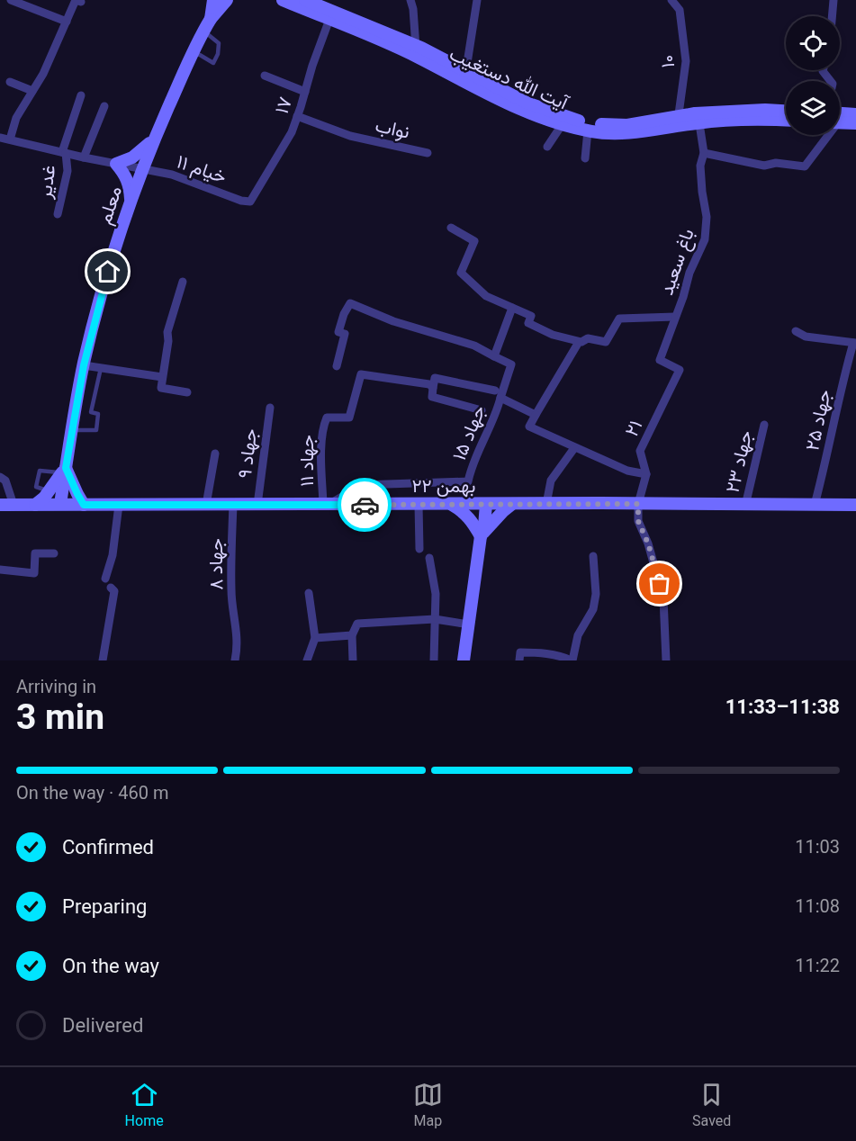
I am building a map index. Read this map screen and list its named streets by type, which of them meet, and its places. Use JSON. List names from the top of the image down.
{
  "streets": {
    "main road": ["آیت الله دستغیب", "معلم", "۲۲ بهمن"],
    "street": [
      "۱۰",
      "۱۷",
      "نواب",
      "خیام ۱۱",
      "غدیر",
      "باغ سعید",
      "جهاد ۲۵",
      "۲۱",
      "جهاد ۱۵",
      "جهاد ۹",
      "جهاد ۱۱",
      "جهاد ۲۳",
      "جهاد ۸"
    ]
  },
  "crossings": [
    ["۱۰", "آیت الله دستغیب"],
    ["آیت الله دستغیب", "۱۷"],
    ["آیت الله دستغیب", "باغ سعید"],
    ["۱۷", "نواب"],
    ["۱۷", "خیام ۱۱"],
    ["خیام ۱۱", "غدیر"],
    ["خیام ۱۱", "معلم"],
    ["معلم", "۲۲ بهمن"],
    ["باغ سعید", "۲۱"],
    ["جهاد ۲۵", "۲۲ بهمن"],
    ["۲۱", "۲۲ بهمن"],
    ["جهاد ۱۵", "جهاد ۱۱"],
    ["جهاد ۱۵", "۲۲ بهمن"],
    ["جهاد ۹", "۲۲ بهمن"],
    ["جهاد ۱۱", "۲۲ بهمن"],
    ["جهاد ۲۳", "۲۲ بهمن"],
    ["۲۲ بهمن", "جهاد ۸"]
  ],
  "page": {
    "heading": ["3 min", "Arriving in", "11:33–11:38"],
    "bar": "On the way · 460 m",
    "list": [
      ["Confirmed", "11:03"],
      ["Preparing", "11:08"],
      ["On the way", "11:22"],
      "Delivered"
    ],
    "tabs": ["Home", "Map", "Saved"]
  }
}
